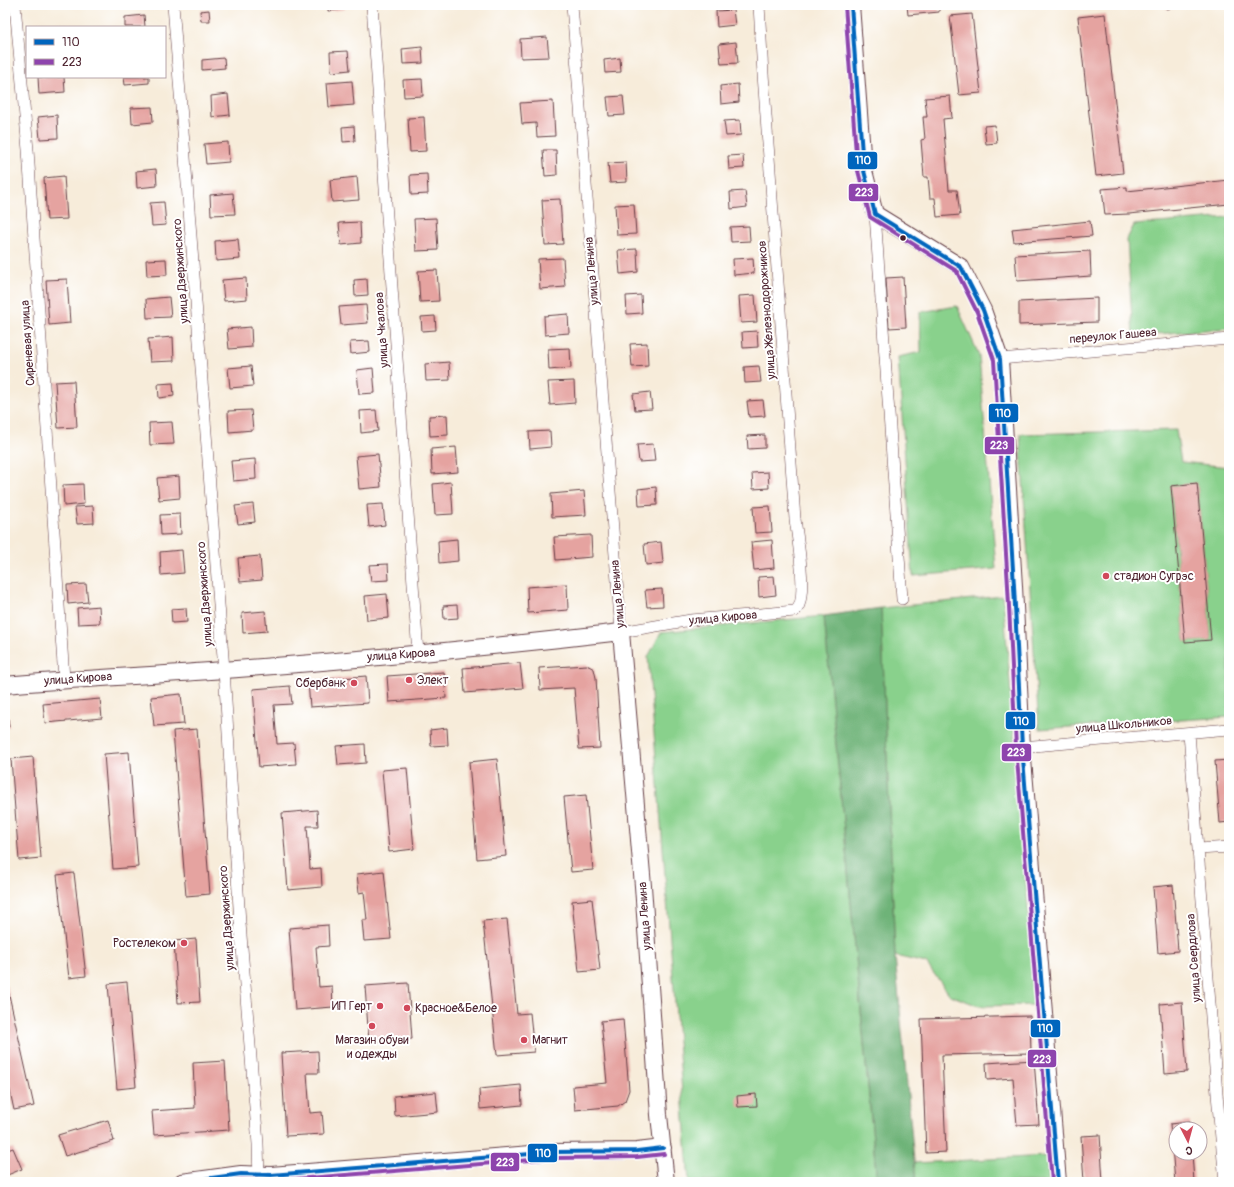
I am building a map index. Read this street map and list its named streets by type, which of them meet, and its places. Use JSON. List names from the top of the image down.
{
  "streets": {
    "street": [
      "улица Дзержинского",
      "улица Ленина",
      "улица Железнодорожников",
      "улица Чкалова",
      "переулок Гашева",
      "Сиреневая улица",
      "улица Кирова",
      "улица Школьников",
      "улица Свердлова"
    ]
  },
  "crossings": [
    ["улица Дзержинского", "улица Кирова"],
    ["улица Ленина", "улица Кирова"],
    ["улица Железнодорожников", "улица Кирова"],
    ["улица Чкалова", "улица Кирова"],
    ["Сиреневая улица", "улица Кирова"],
    ["улица Школьников", "улица Свердлова"]
  ],
  "places": [
    "стадион Сугрэс",
    "Элект",
    "Сбербанк",
    "Ростелеком",
    "ИП Герт",
    "Красное&Белое",
    "Магазин обуви и одежды",
    "Магнит"
  ],
  "lines": ["transit line 110", "transit line 223"],
  "legend": ["110", "223"],
  "north": "bottom"
}
